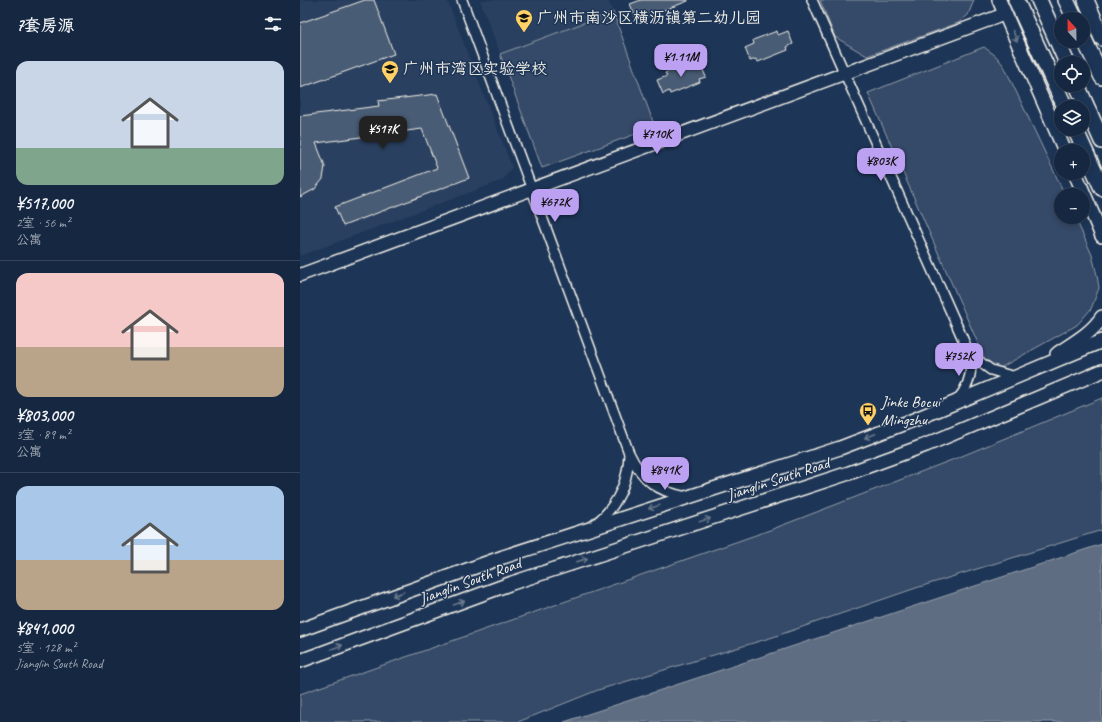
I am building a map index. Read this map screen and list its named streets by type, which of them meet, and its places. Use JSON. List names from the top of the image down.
{
  "streets": {
    "main road": ["Jianglin South Road"]
  },
  "places": {
    "school or university": ["广州市南沙区横沥镇第二幼儿园", "广州市湾区实验学校"],
    "bus stop": ["Jinke Bocui Mingzhu"]
  },
  "north": "top",
  "page": {
    "heading": "7套房源",
    "map_buttons": ["+", "−"],
    "price": [
      "¥1.11M",
      "¥517K",
      "¥710K",
      "¥803K",
      "¥672K",
      "¥752K",
      "¥841K"
    ],
    "list": [
      {
        "name": "¥517,000",
        "note": "2室 · 56 m² · 公寓"
      },
      {
        "name": "¥803,000",
        "note": "3室 · 89 m² · 公寓"
      },
      {
        "name": "¥841,000",
        "note": "5室 · 128 m² · Jianglin South Road"
      }
    ]
  }
}
